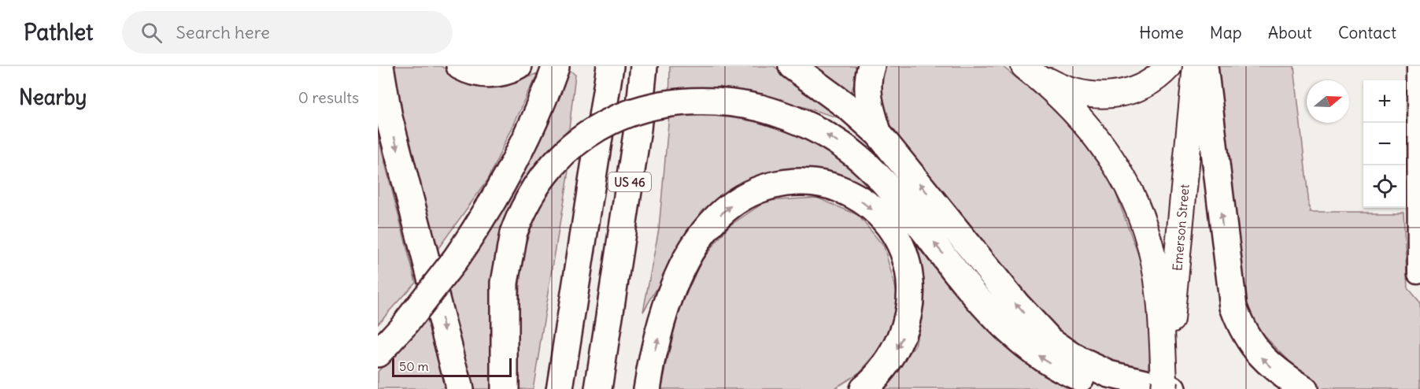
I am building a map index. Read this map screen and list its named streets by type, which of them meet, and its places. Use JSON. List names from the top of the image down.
{
  "streets": {
    "highway": ["US 46"],
    "main road": ["Emerson Street"]
  },
  "scale_bar": "50 m",
  "north": "right",
  "page": {
    "header": "Pathlet",
    "search": "Search here",
    "nav": [
      "Home",
      "Map",
      "About",
      "Contact"
    ],
    "heading": ["Nearby", "0 results"],
    "map_buttons": ["+", "−"],
    "scale": "50 m"
  }
}
